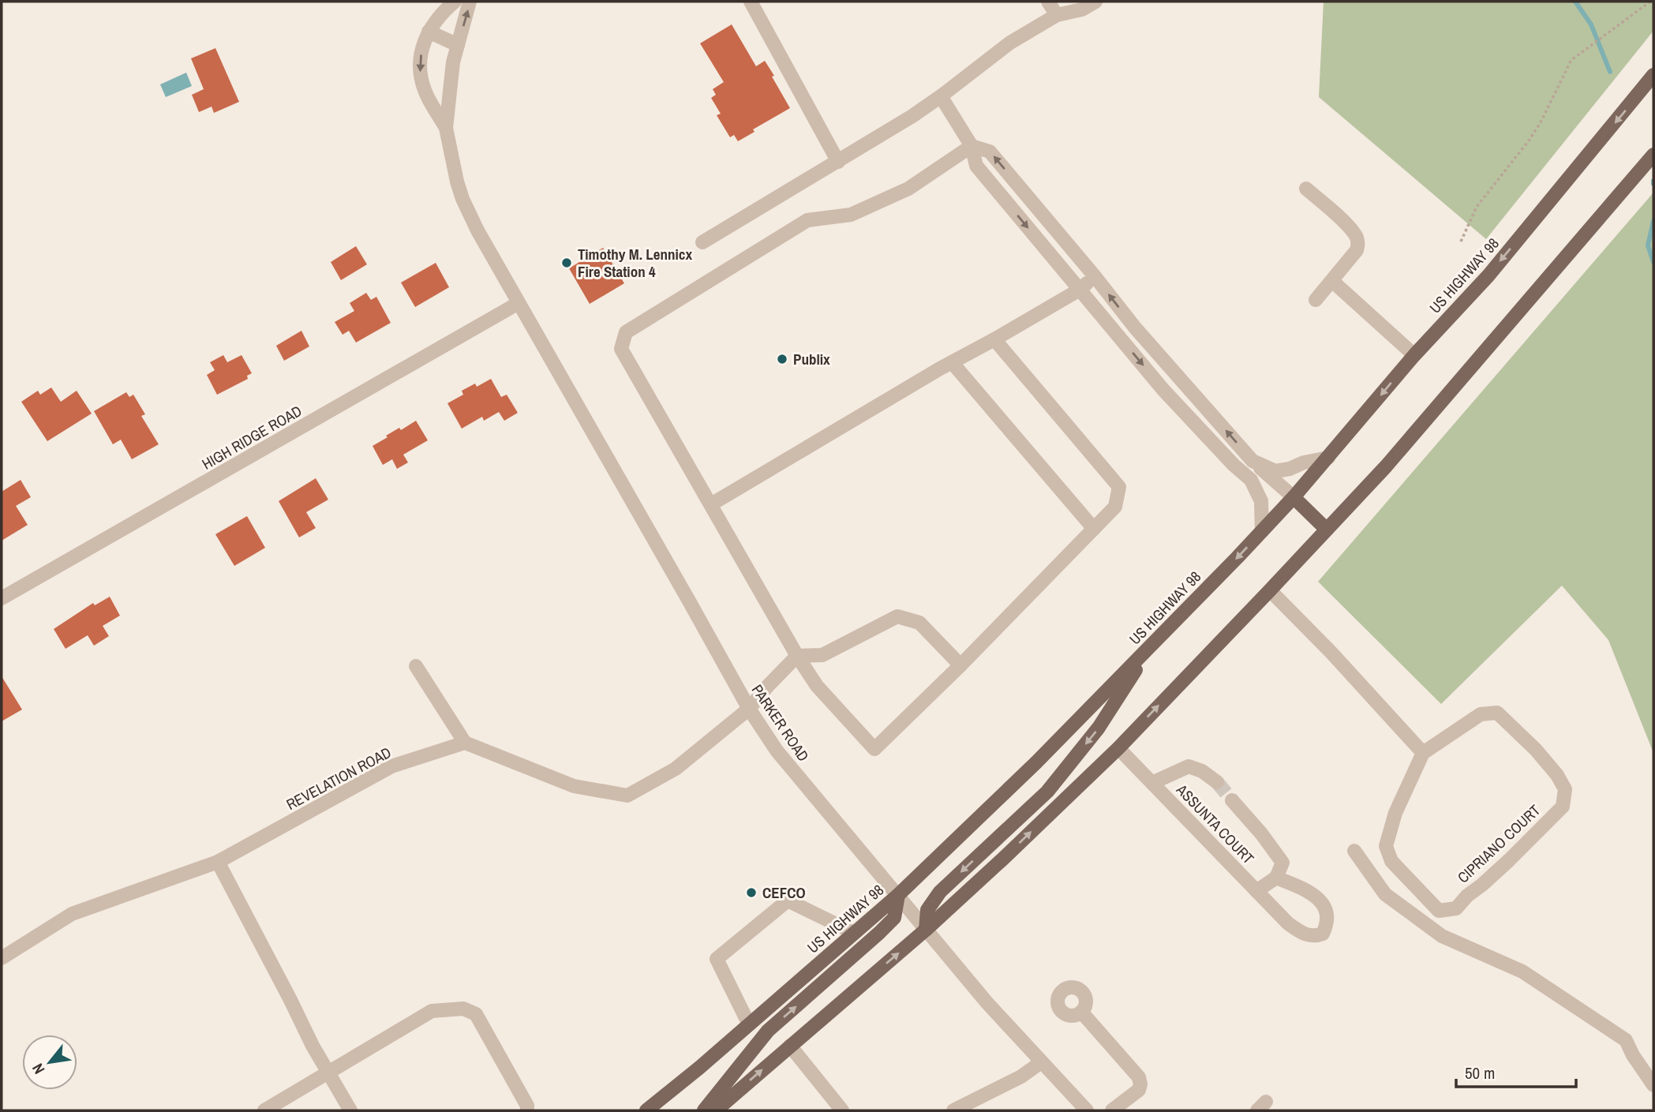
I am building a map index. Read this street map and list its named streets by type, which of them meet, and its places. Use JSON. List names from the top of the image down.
{
  "streets": {
    "main road": ["US HIGHWAY 98"],
    "street": [
      "HIGH RIDGE ROAD",
      "PARKER ROAD",
      "REVELATION ROAD",
      "ASSUNTA COURT",
      "CIPRIANO COURT"
    ]
  },
  "crossings": [
    ["US HIGHWAY 98", "PARKER ROAD"],
    ["HIGH RIDGE ROAD", "PARKER ROAD"]
  ],
  "places": ["Timothy M. Lennicx Fire Station 4", "Publix", "CEFCO"],
  "scale_bar": "50 m",
  "north": "bottom left"
}
